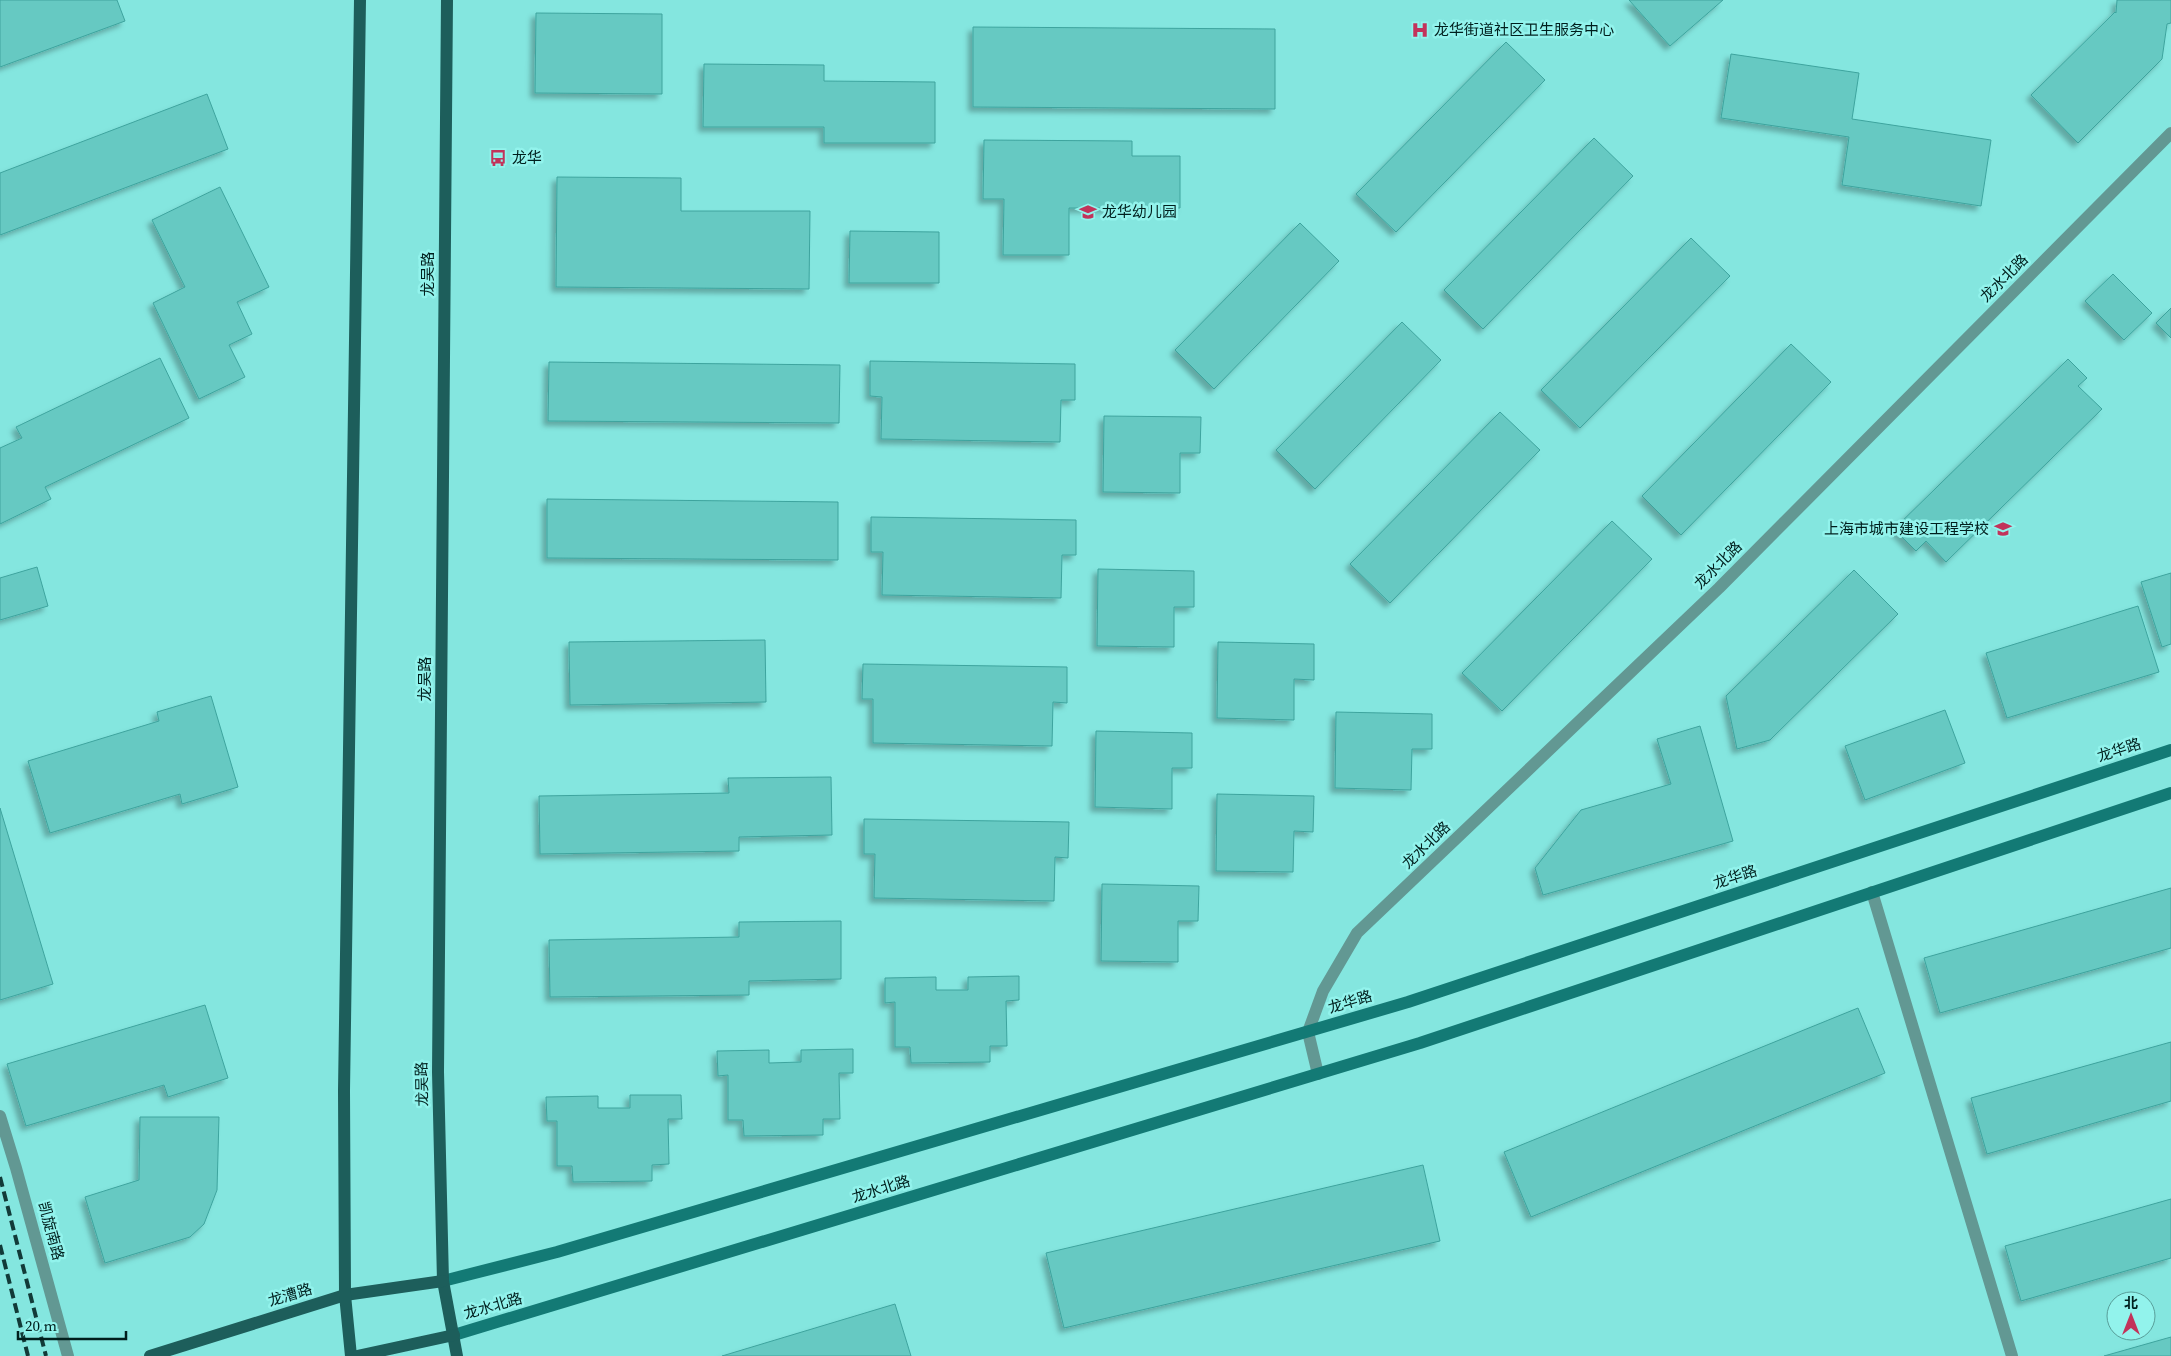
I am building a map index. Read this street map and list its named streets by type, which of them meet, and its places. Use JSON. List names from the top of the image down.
{
  "streets": {
    "main road": [
      "龙吴路",
      "龙水北路",
      "龙华路",
      "龙漕路"
    ],
    "street": ["凯旋南路"]
  },
  "crossings": [
    ["龙吴路", "龙水北路"],
    ["龙吴路", "龙漕路"],
    ["龙水北路", "龙华路"],
    ["龙水北路", "龙漕路"]
  ],
  "places": {
    "hospital": ["龙华街道社区卫生服务中心"],
    "bus stop": ["龙华"],
    "school or university": ["龙华幼儿园", "上海市城市建设工程学校"]
  },
  "scale_bar": "20 m",
  "north": "top"
}
